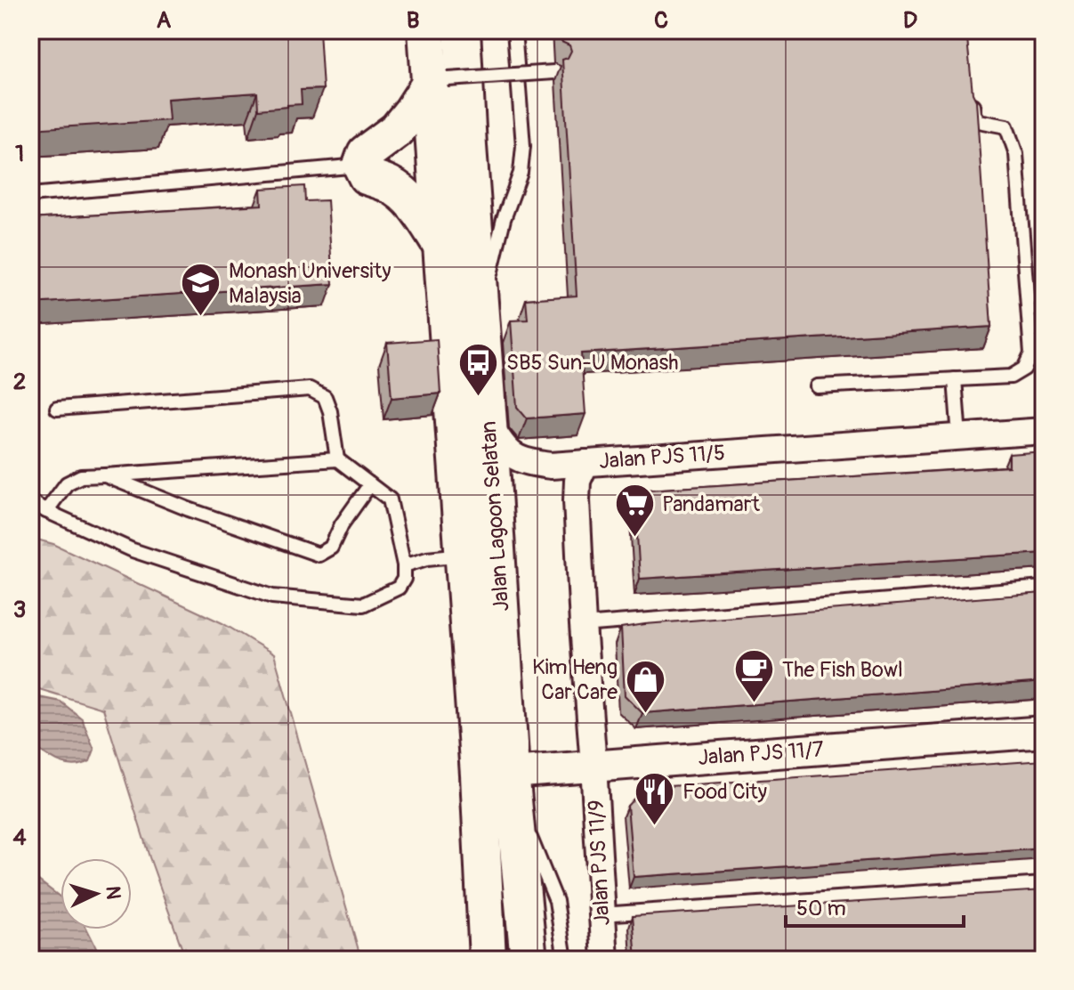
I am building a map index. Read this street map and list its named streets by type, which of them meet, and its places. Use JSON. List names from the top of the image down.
{
  "streets": {
    "main road": ["Jalan Lagoon Selatan"],
    "street": ["Jalan PJS 11/5", "Jalan PJS 11/7", "Jalan PJS 11/9"]
  },
  "crossings": [
    ["Jalan PJS 11/5", "Jalan PJS 11/7"],
    ["Jalan PJS 11/5", "Jalan PJS 11/9"],
    ["Jalan Lagoon Selatan", "Jalan PJS 11/7"],
    ["Jalan PJS 11/7", "Jalan PJS 11/9"]
  ],
  "places": {
    "school or university": ["Monash University Malaysia"],
    "bus stop": ["SB5 Sun-U Monash"],
    "supermarket": ["Pandamart"],
    "cafe": ["The Fish Bowl"],
    "shop": ["Kim Heng Car Care"],
    "restaurant": ["Food City"]
  },
  "scale_bar": "50 m",
  "north": "right",
  "grid": {
    "columns": [
      "A",
      "B",
      "C",
      "D"
    ],
    "rows": [
      "1",
      "2",
      "3",
      "4"
    ]
  }
}
